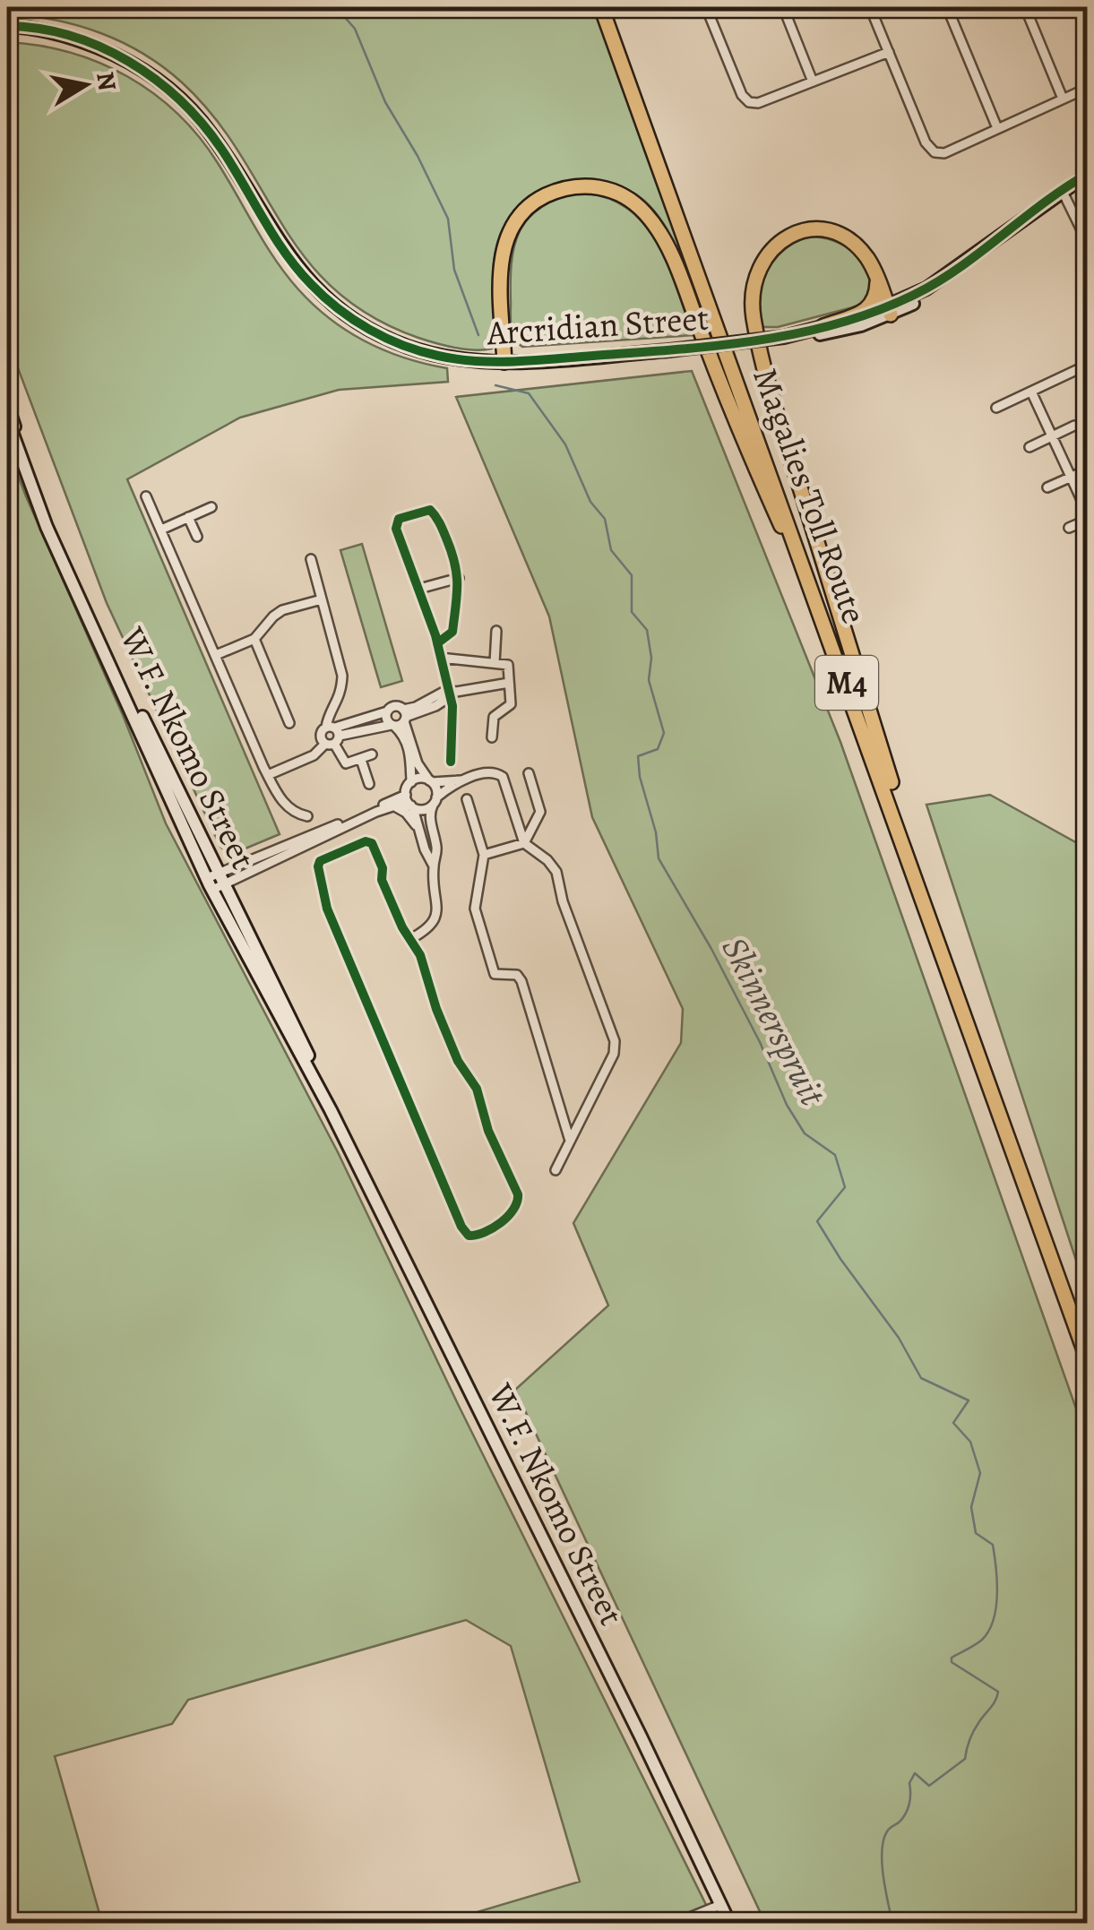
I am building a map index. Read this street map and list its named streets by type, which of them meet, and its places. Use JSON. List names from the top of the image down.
{
  "streets": {
    "highway": ["Magalies Toll Route", "M4"],
    "main road": ["Arcridian Street", "W.F. Nkomo Street"]
  },
  "water": ["Skinnerspruit"],
  "north": "right"
}
